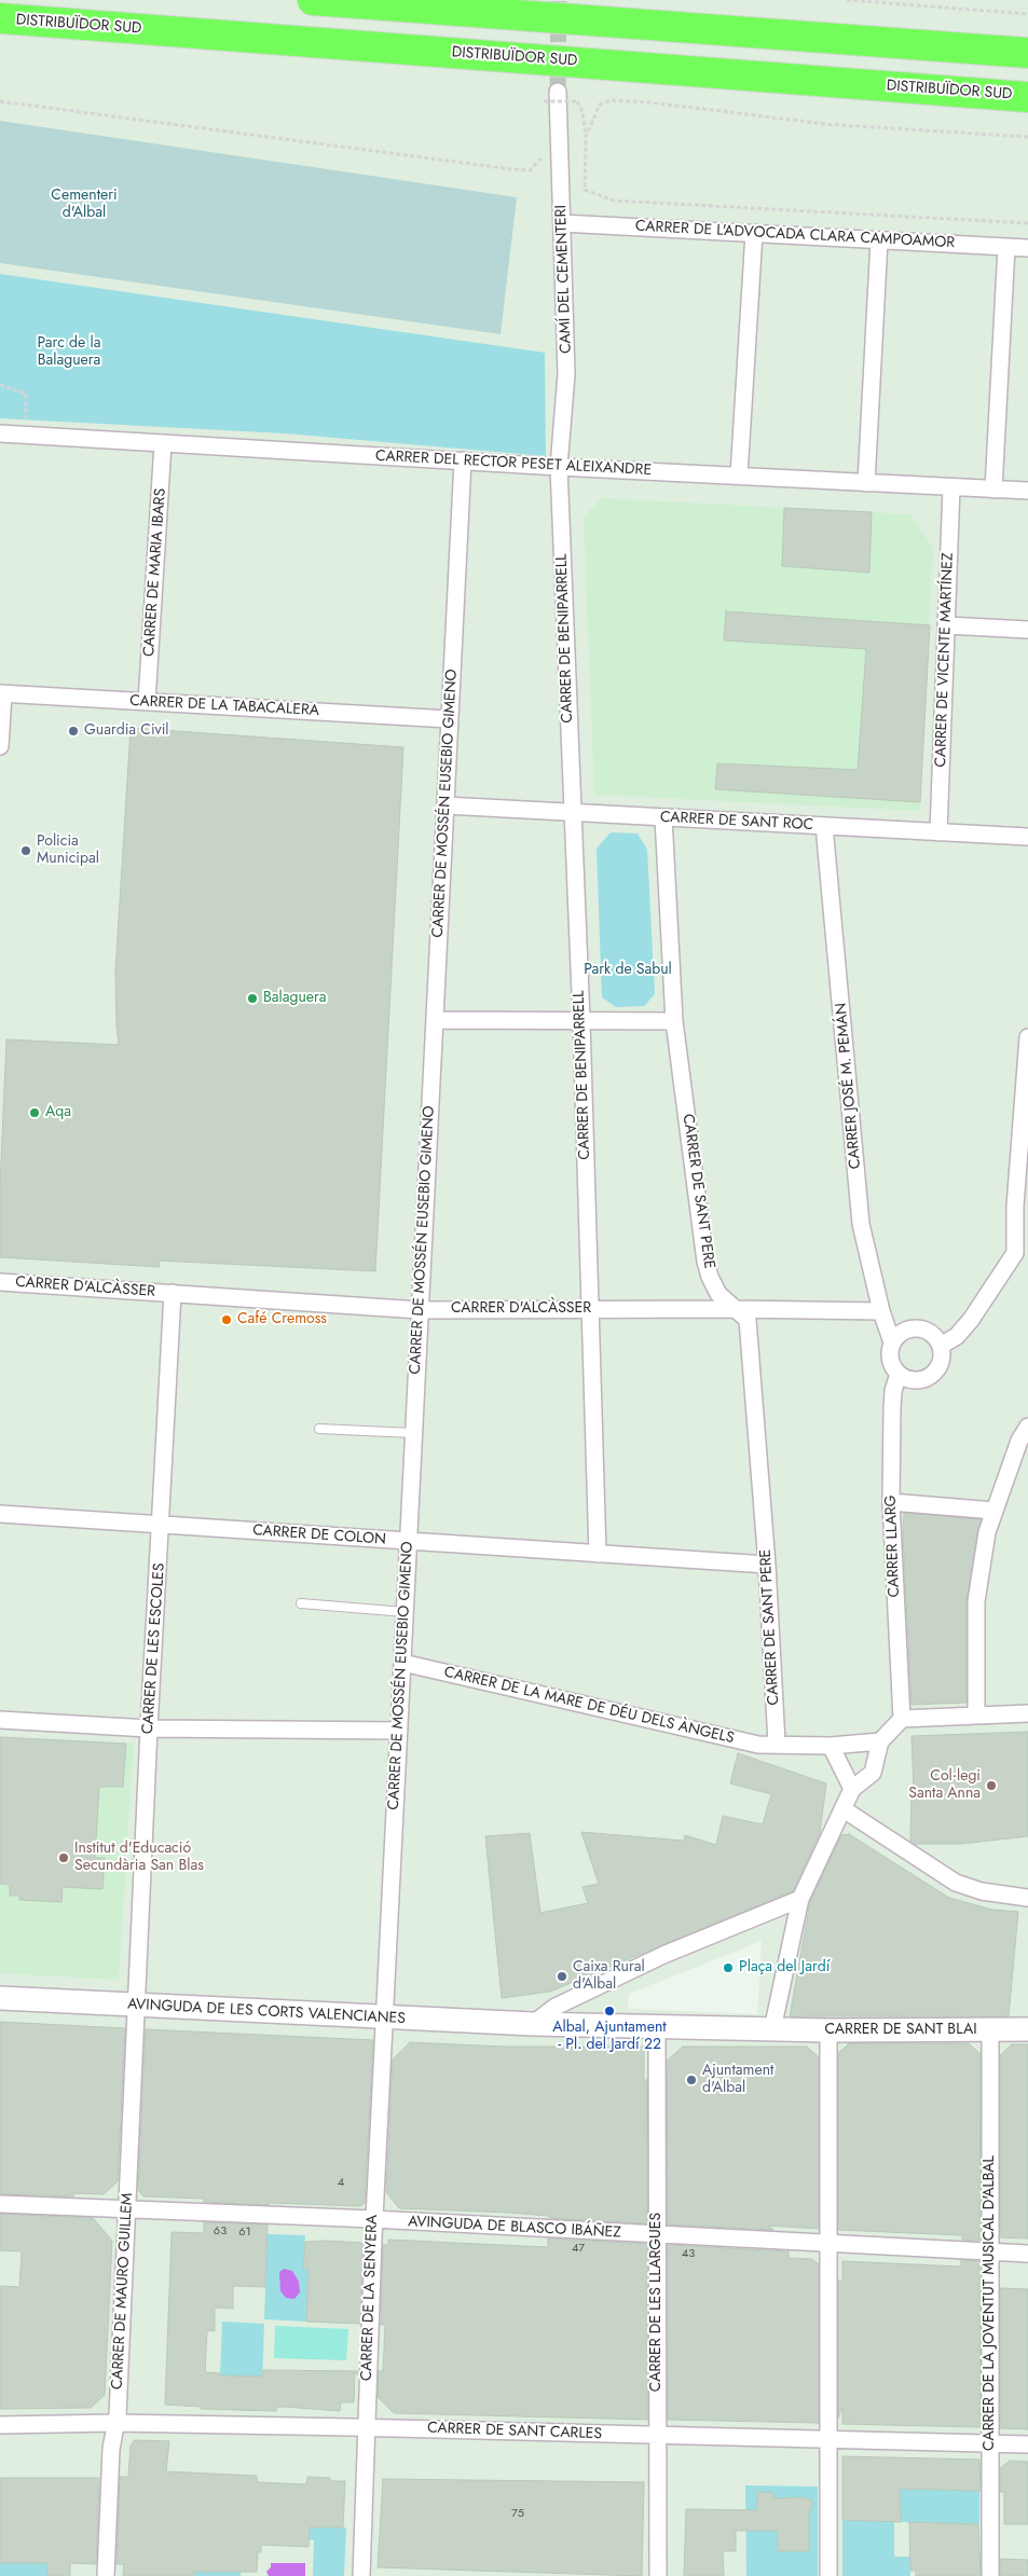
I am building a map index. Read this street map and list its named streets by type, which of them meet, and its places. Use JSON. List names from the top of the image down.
{
  "streets": {
    "highway": ["DISTRIBUÏDOR SUD"],
    "street": [
      "CARRER DE L'ADVOCADA CLARA CAMPOAMOR",
      "CAMÍ DEL CEMENTERI",
      "CARRER DEL RECTOR PESET ALEIXANDRE",
      "CARRER DE MARIA IBARS",
      "CARRER DE BENIPARRELL",
      "CARRER DE VICENTE MARTÍNEZ",
      "CARRER DE LA TABACALERA",
      "CARRER DE MOSSÉN EUSEBIO GIMENO",
      "CARRER DE SANT ROC",
      "CARRER JOSÉ M. PEMÁN",
      "CARRER DE SANT PERE",
      "CARRER D'ALCÀSSER",
      "CARRER DE COLON",
      "CARRER LLARG",
      "CARRER DE LES ESCOLES",
      "CARRER DE LA MARE DE DÉU DELS ÀNGELS",
      "AVINGUDA DE LES CORTS VALENCIANES",
      "CARRER DE SANT BLAI",
      "AVINGUDA DE BLASCO IBÁÑEZ",
      "CARRER DE MAURO GUILLEM",
      "CARRER DE LA SENYERA",
      "CARRER DE LES LLARGUES",
      "CARRER DE LA JOVENTUT MUSICAL D'ALBAL",
      "CARRER DE SANT CARLES"
    ]
  },
  "crossings": [
    ["CARRER DE L'ADVOCADA CLARA CAMPOAMOR", "CAMÍ DEL CEMENTERI"],
    ["CAMÍ DEL CEMENTERI", "CARRER DEL RECTOR PESET ALEIXANDRE"],
    ["CAMÍ DEL CEMENTERI", "CARRER DE BENIPARRELL"],
    ["CARRER DEL RECTOR PESET ALEIXANDRE", "CARRER DE MARIA IBARS"],
    ["CARRER DEL RECTOR PESET ALEIXANDRE", "CARRER DE BENIPARRELL"],
    ["CARRER DEL RECTOR PESET ALEIXANDRE", "CARRER DE VICENTE MARTÍNEZ"],
    ["CARRER DEL RECTOR PESET ALEIXANDRE", "CARRER DE MOSSÉN EUSEBIO GIMENO"],
    ["CARRER DE MARIA IBARS", "CARRER DE LA TABACALERA"],
    ["CARRER DE BENIPARRELL", "CARRER DE SANT ROC"],
    ["CARRER DE BENIPARRELL", "CARRER D'ALCÀSSER"],
    ["CARRER DE BENIPARRELL", "CARRER DE COLON"],
    ["CARRER DE VICENTE MARTÍNEZ", "CARRER DE SANT ROC"],
    ["CARRER DE LA TABACALERA", "CARRER DE MOSSÉN EUSEBIO GIMENO"],
    ["CARRER DE MOSSÉN EUSEBIO GIMENO", "CARRER DE SANT ROC"],
    ["CARRER DE MOSSÉN EUSEBIO GIMENO", "CARRER D'ALCÀSSER"],
    ["CARRER DE MOSSÉN EUSEBIO GIMENO", "CARRER DE COLON"],
    ["CARRER DE MOSSÉN EUSEBIO GIMENO", "CARRER DE LA MARE DE DÉU DELS ÀNGELS"],
    ["CARRER DE MOSSÉN EUSEBIO GIMENO", "AVINGUDA DE LES CORTS VALENCIANES"],
    ["CARRER DE MOSSÉN EUSEBIO GIMENO", "CARRER DE LA SENYERA"],
    ["CARRER DE SANT ROC", "CARRER JOSÉ M. PEMÁN"],
    ["CARRER DE SANT ROC", "CARRER DE SANT PERE"],
    ["CARRER JOSÉ M. PEMÁN", "CARRER D'ALCÀSSER"],
    ["CARRER JOSÉ M. PEMÁN", "CARRER LLARG"],
    ["CARRER DE SANT PERE", "CARRER D'ALCÀSSER"],
    ["CARRER DE SANT PERE", "CARRER DE COLON"],
    ["CARRER DE SANT PERE", "CARRER DE LA MARE DE DÉU DELS ÀNGELS"],
    ["CARRER D'ALCÀSSER", "CARRER DE LES ESCOLES"],
    ["CARRER DE COLON", "CARRER DE LES ESCOLES"],
    ["CARRER DE LES ESCOLES", "AVINGUDA DE LES CORTS VALENCIANES"],
    ["CARRER DE LES ESCOLES", "CARRER DE MAURO GUILLEM"],
    ["AVINGUDA DE LES CORTS VALENCIANES", "CARRER DE MAURO GUILLEM"],
    ["AVINGUDA DE LES CORTS VALENCIANES", "CARRER DE LA SENYERA"],
    ["CARRER DE SANT BLAI", "CARRER DE LA JOVENTUT MUSICAL D'ALBAL"],
    ["AVINGUDA DE BLASCO IBÁÑEZ", "CARRER DE MAURO GUILLEM"],
    ["AVINGUDA DE BLASCO IBÁÑEZ", "CARRER DE LA SENYERA"],
    ["AVINGUDA DE BLASCO IBÁÑEZ", "CARRER DE LES LLARGUES"],
    ["AVINGUDA DE BLASCO IBÁÑEZ", "CARRER DE LA JOVENTUT MUSICAL D'ALBAL"],
    ["CARRER DE MAURO GUILLEM", "CARRER DE SANT CARLES"],
    ["CARRER DE LA SENYERA", "CARRER DE SANT CARLES"],
    ["CARRER DE LES LLARGUES", "CARRER DE SANT CARLES"],
    ["CARRER DE LA JOVENTUT MUSICAL D'ALBAL", "CARRER DE SANT CARLES"]
  ],
  "parks": ["Cementeri d'Albal", "Parc de la Balaguera", "Park de Sabul"],
  "places": [
    "Guardia Civil",
    "Policia Municipal",
    "Balaguera",
    "Aqa",
    "Café Cremoss",
    "Col·legi Santa Anna",
    "Institut d'Educació Secundària San Blas",
    "Plaça del Jardí",
    "Caixa Rural d'Albal",
    "Albal, Ajuntament - Pl. del Jardí 22",
    "Ajuntament d'Albal"
  ],
  "house_numbers": [
    "4",
    "63",
    "61",
    "47",
    "43",
    "75"
  ]
}
